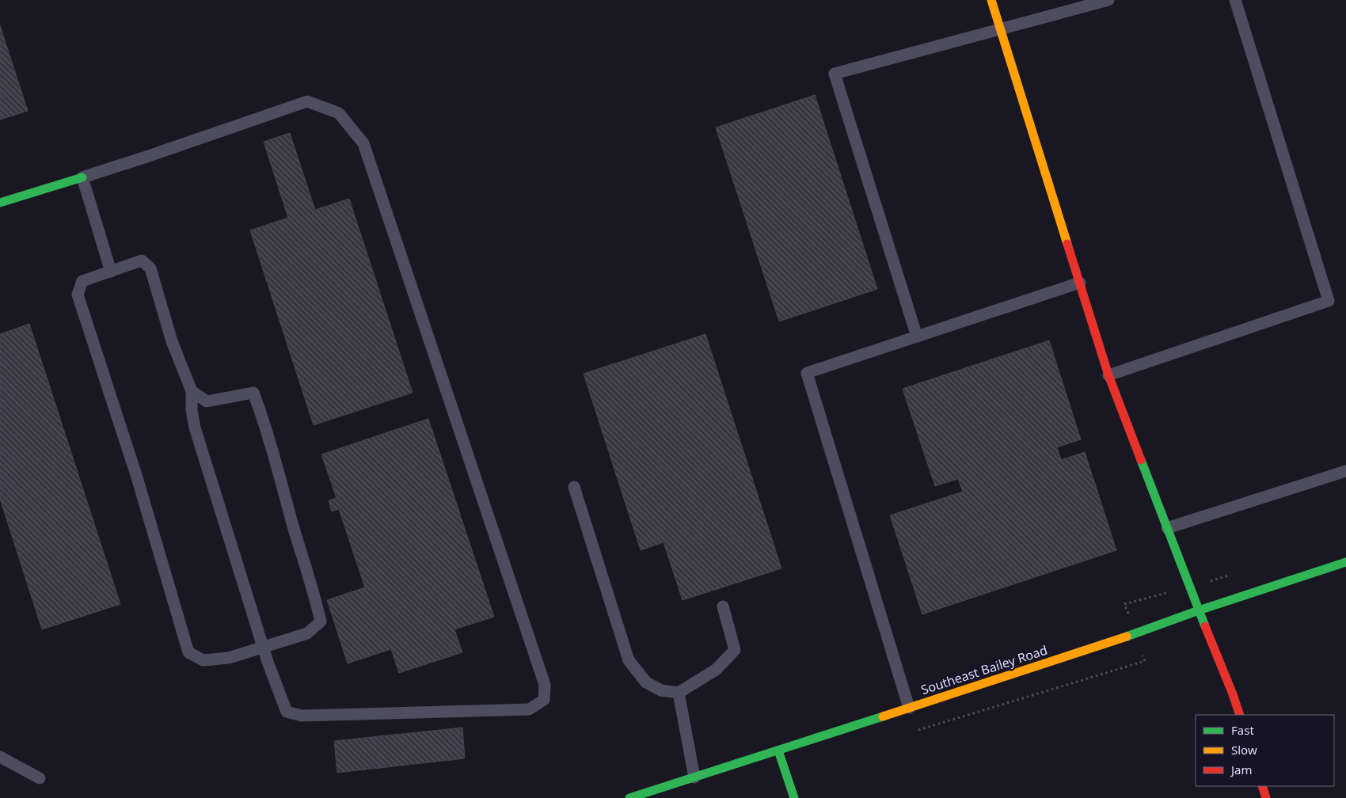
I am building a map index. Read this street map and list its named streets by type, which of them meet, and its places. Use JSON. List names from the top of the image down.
{
  "streets": {
    "main road": ["Southeast Bailey Road"]
  },
  "legend": ["Fast", "Slow", "Jam"]
}
